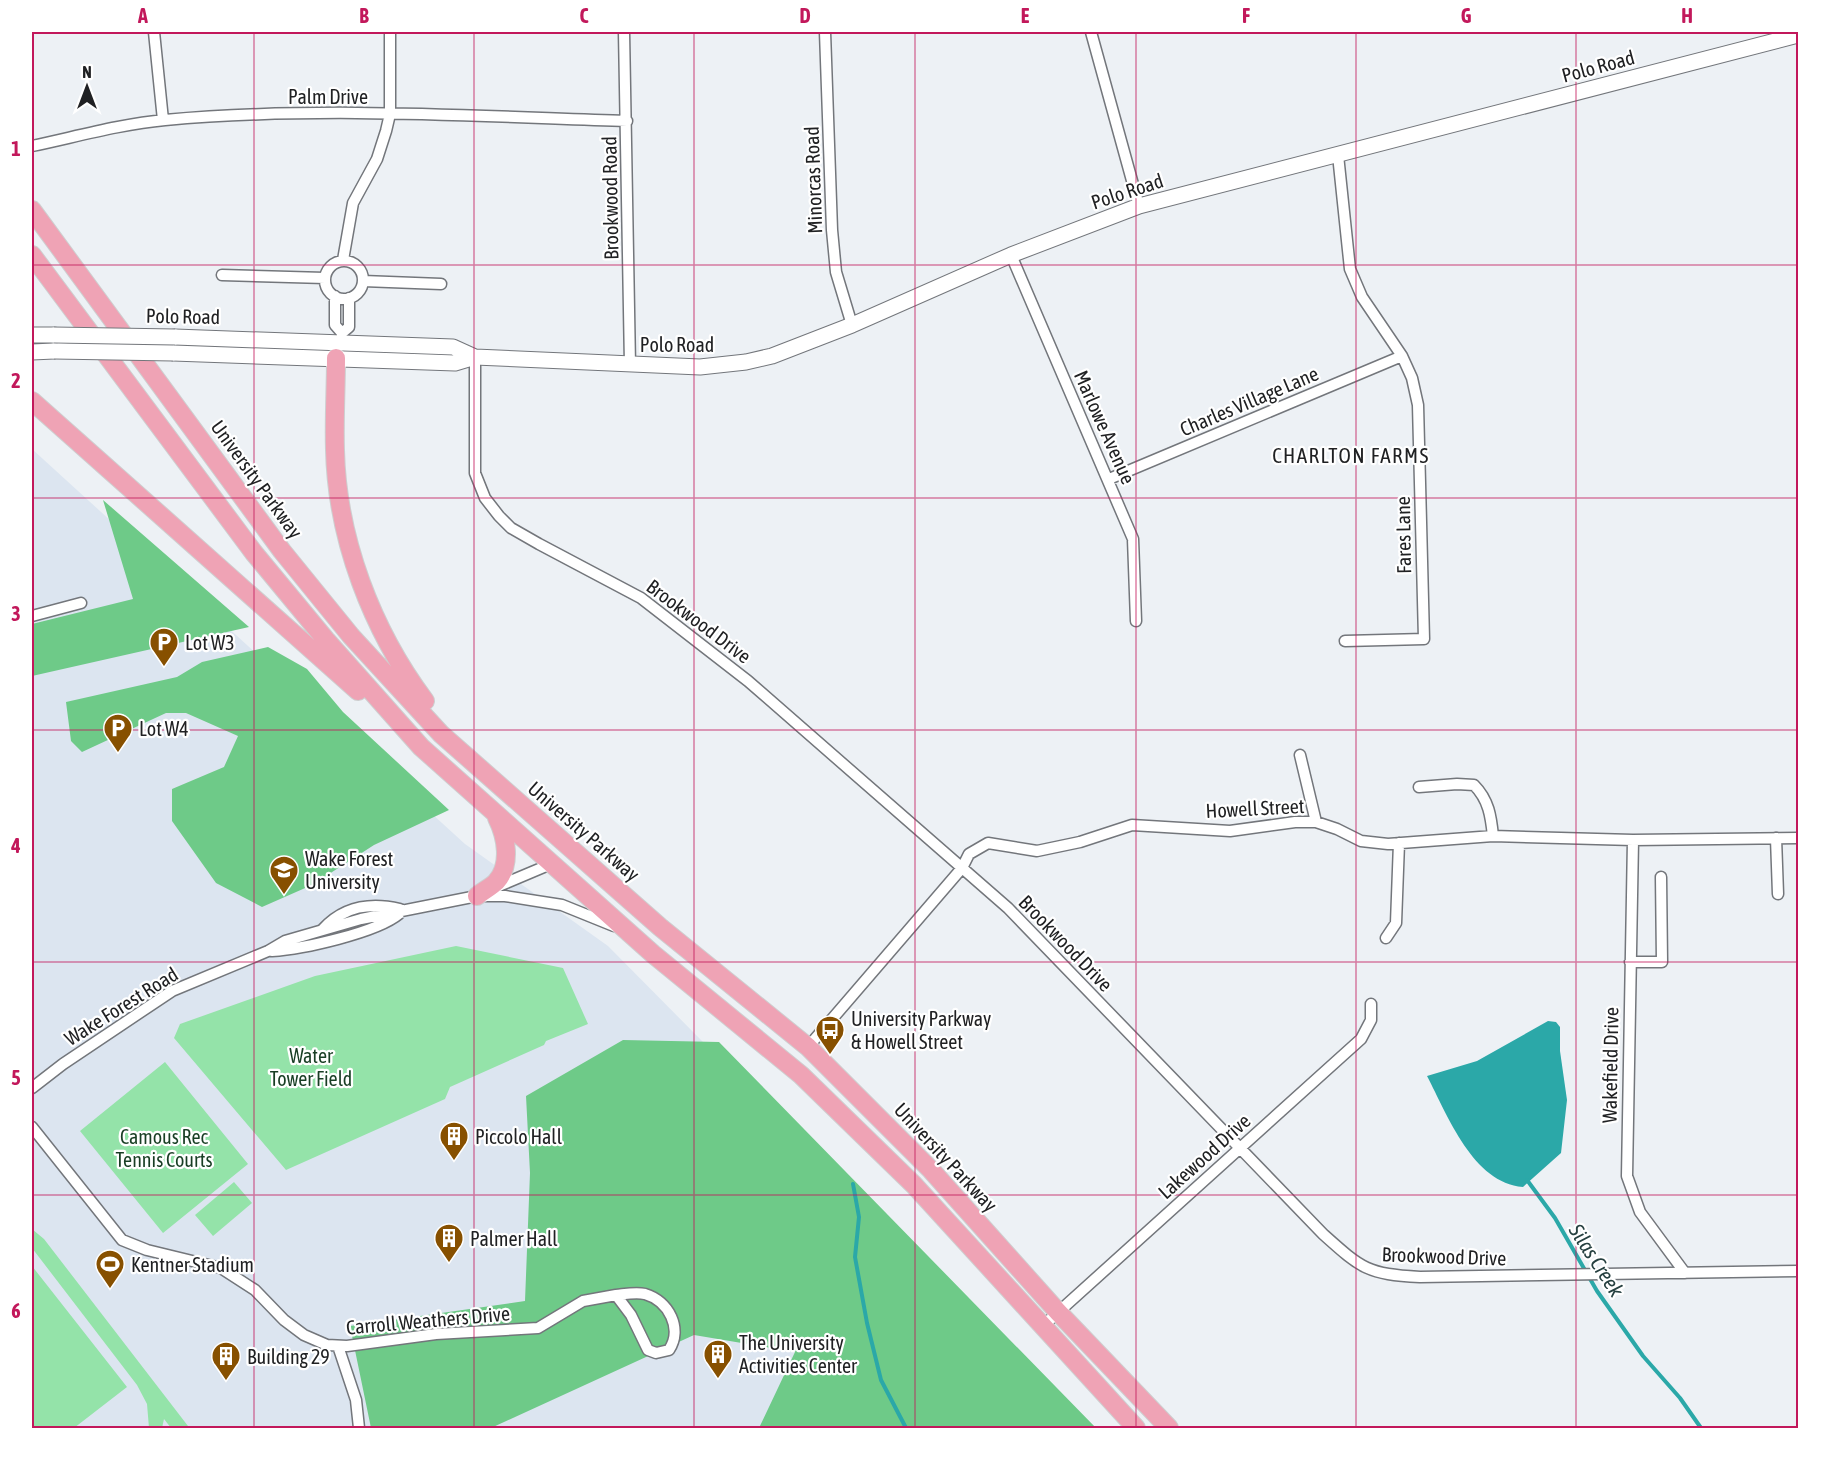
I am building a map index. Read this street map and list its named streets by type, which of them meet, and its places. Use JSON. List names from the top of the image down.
{
  "streets": {
    "main road": ["Polo Road", "University Parkway"],
    "street": [
      "Palm Drive",
      "Minorcas Road",
      "Brookwood Road",
      "Charles Village Lane",
      "Marlowe Avenue",
      "Fares Lane",
      "Brookwood Drive",
      "Howell Street",
      "Wake Forest Road",
      "Wakefield Drive",
      "Lakewood Drive",
      "Carroll Weathers Drive"
    ]
  },
  "crossings": [
    ["Polo Road", "Minorcas Road"],
    ["Polo Road", "Brookwood Road"],
    ["Polo Road", "Marlowe Avenue"],
    ["Polo Road", "Fares Lane"],
    ["Polo Road", "Brookwood Drive"],
    ["Palm Drive", "Brookwood Road"],
    ["Charles Village Lane", "Marlowe Avenue"],
    ["Charles Village Lane", "Fares Lane"],
    ["University Parkway", "Howell Street"],
    ["University Parkway", "Lakewood Drive"],
    ["Brookwood Drive", "Howell Street"],
    ["Brookwood Drive", "Wakefield Drive"],
    ["Brookwood Drive", "Lakewood Drive"],
    ["Howell Street", "Wakefield Drive"]
  ],
  "districts": ["CHARLTON FARMS"],
  "water": ["Silas Creek"],
  "parks": ["Water Tower Field", "Camous Rec Tennis Courts"],
  "places": {
    "parking": ["Lot W3", "Lot W4"],
    "school or university": ["Wake Forest University"],
    "bus stop": ["University Parkway & Howell Street"],
    "building": [
      "Piccolo Hall",
      "Palmer Hall",
      "The University Activities Center",
      "Building 29"
    ],
    "sports": ["Kentner Stadium"]
  },
  "north": "top",
  "grid": {
    "columns": [
      "A",
      "B",
      "C",
      "D",
      "E",
      "F",
      "G",
      "H"
    ],
    "rows": [
      "1",
      "2",
      "3",
      "4",
      "5",
      "6"
    ]
  }
}
